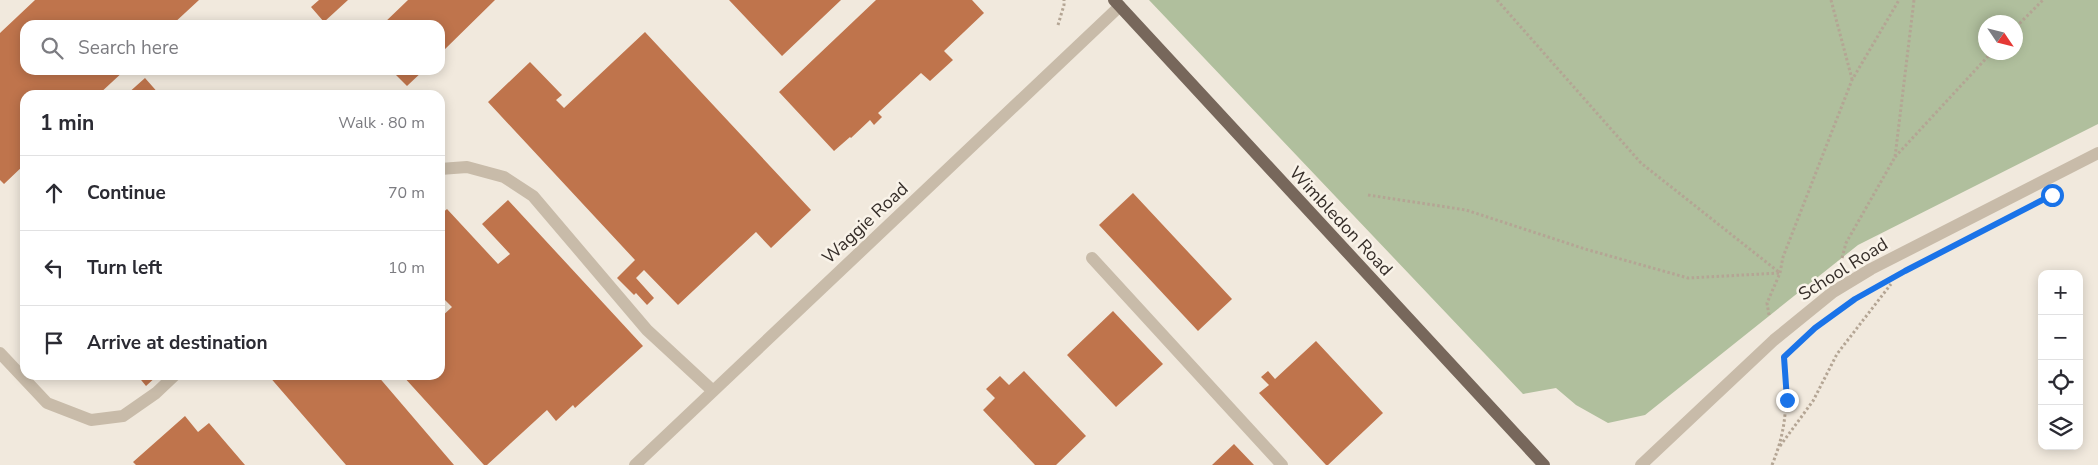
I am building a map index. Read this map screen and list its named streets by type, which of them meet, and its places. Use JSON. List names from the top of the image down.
{
  "streets": {
    "main road": ["Wimbledon Road"],
    "street": ["Waggie Road", "School Road"]
  },
  "crossings": [
    ["Wimbledon Road", "Waggie Road"]
  ],
  "north": "bottom right",
  "page": {
    "search": "Search here",
    "heading": ["1 min", "Walk · 80 m"],
    "list": [
      ["Continue", "70 m"],
      ["Turn left", "10 m"],
      "Arrive at destination"
    ],
    "map_buttons": ["+", "−"]
  }
}
